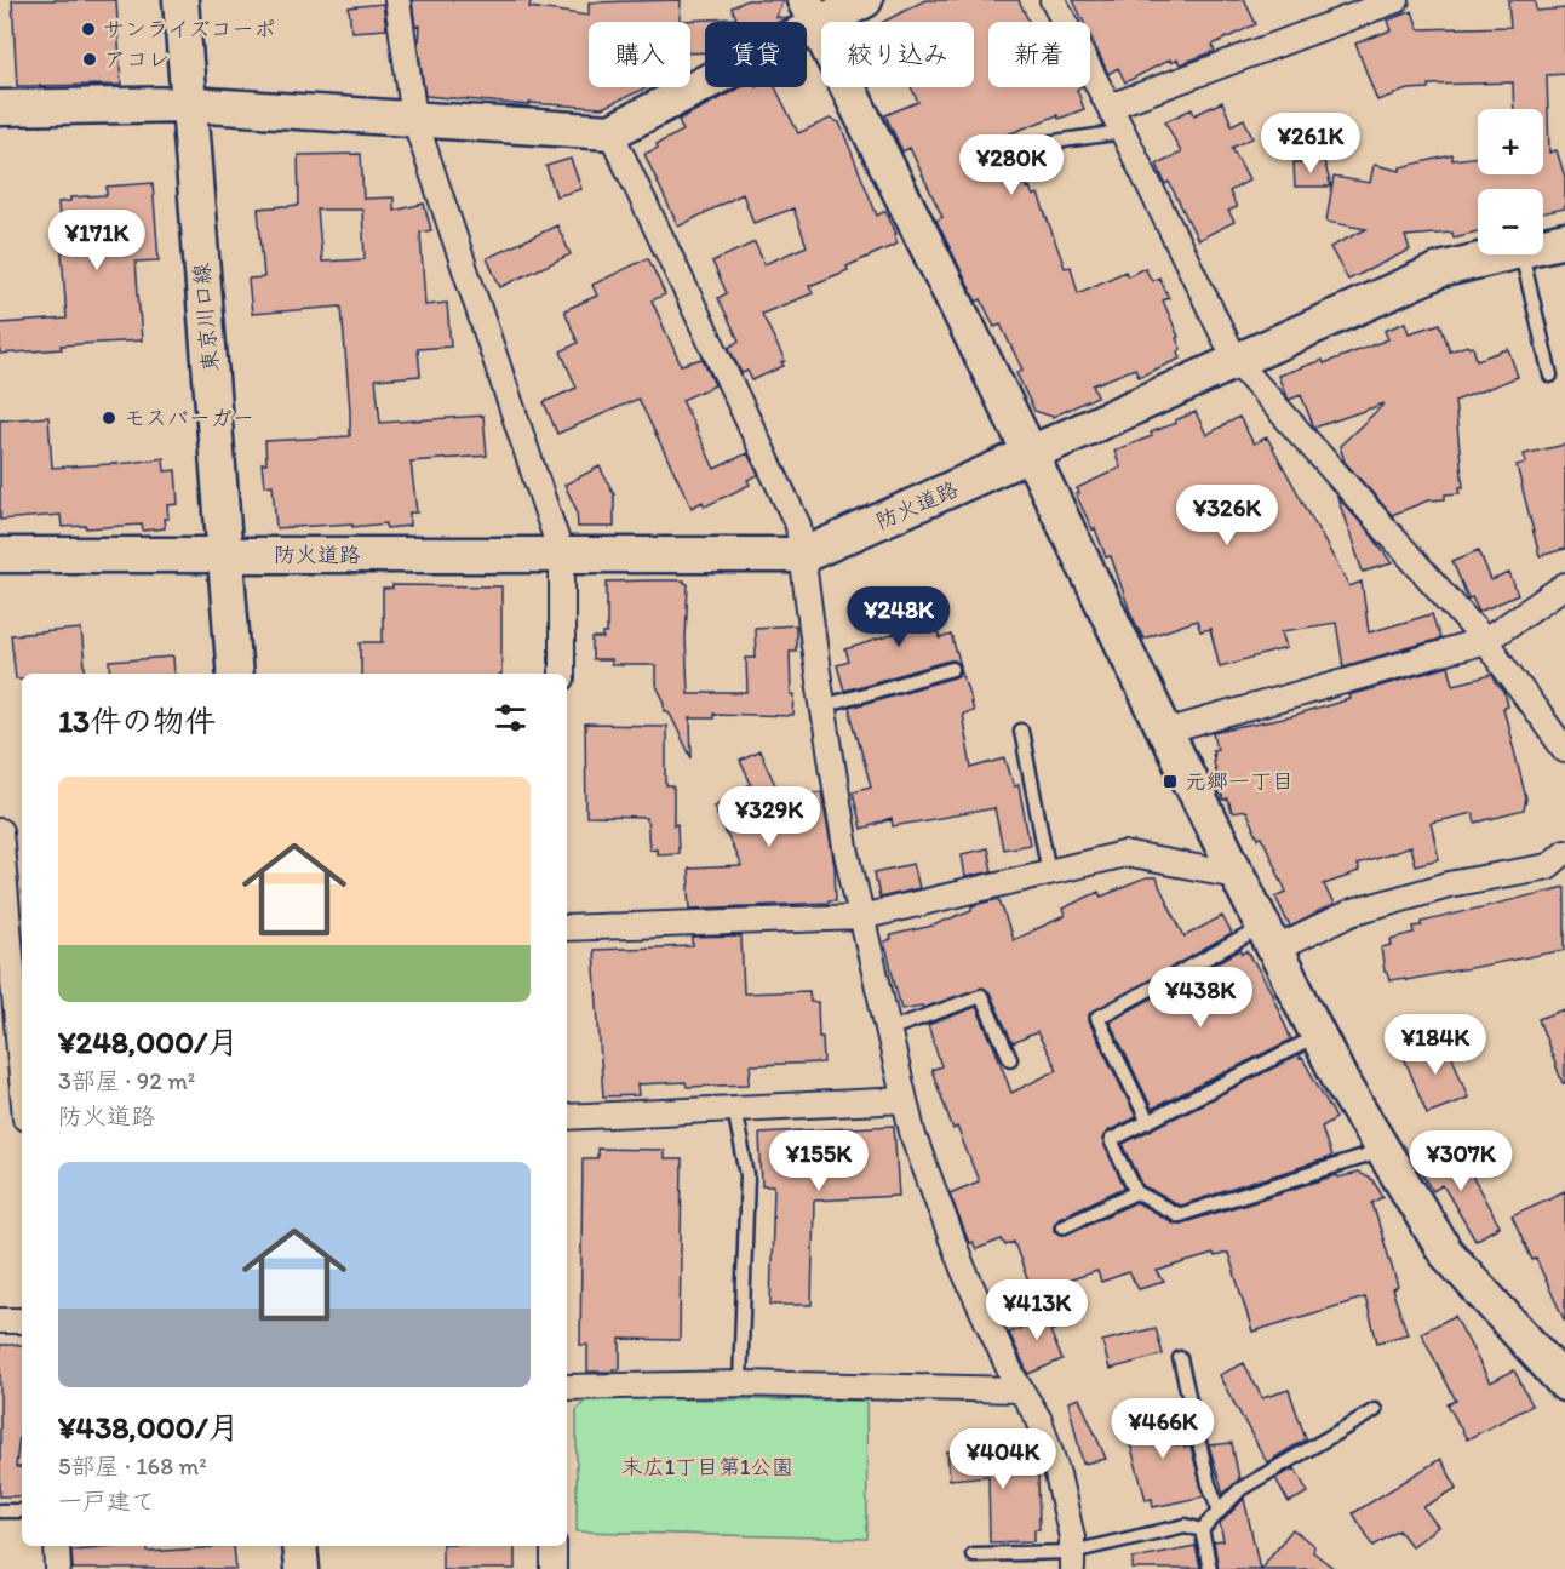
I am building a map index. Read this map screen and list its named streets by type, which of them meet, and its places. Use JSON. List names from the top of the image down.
{
  "streets": {
    "street": ["東京川口線", "防火道路"]
  },
  "crossings": [
    ["東京川口線", "防火道路"]
  ],
  "parks": ["末広1丁目第1公園"],
  "places": {
    "other": ["サンライズコーポ", "アコレ", "モスバーガー"],
    "transit": ["元郷一丁目"]
  },
  "page": {
    "chip": [
      "購入",
      "賃貸",
      "絞り込み",
      "新着"
    ],
    "map_buttons": ["+", "−"],
    "price": [
      "¥261K",
      "¥280K",
      "¥171K",
      "¥326K",
      "¥248K",
      "¥329K",
      "¥438K",
      "¥184K",
      "¥155K",
      "¥307K",
      "¥413K",
      "¥466K",
      "¥404K"
    ],
    "heading": "13件の物件",
    "list": [
      {
        "name": "¥248,000/月",
        "note": "3部屋 · 92 m² · 防火道路"
      },
      {
        "name": "¥438,000/月",
        "note": "5部屋 · 168 m² · 一戸建て"
      }
    ]
  }
}
